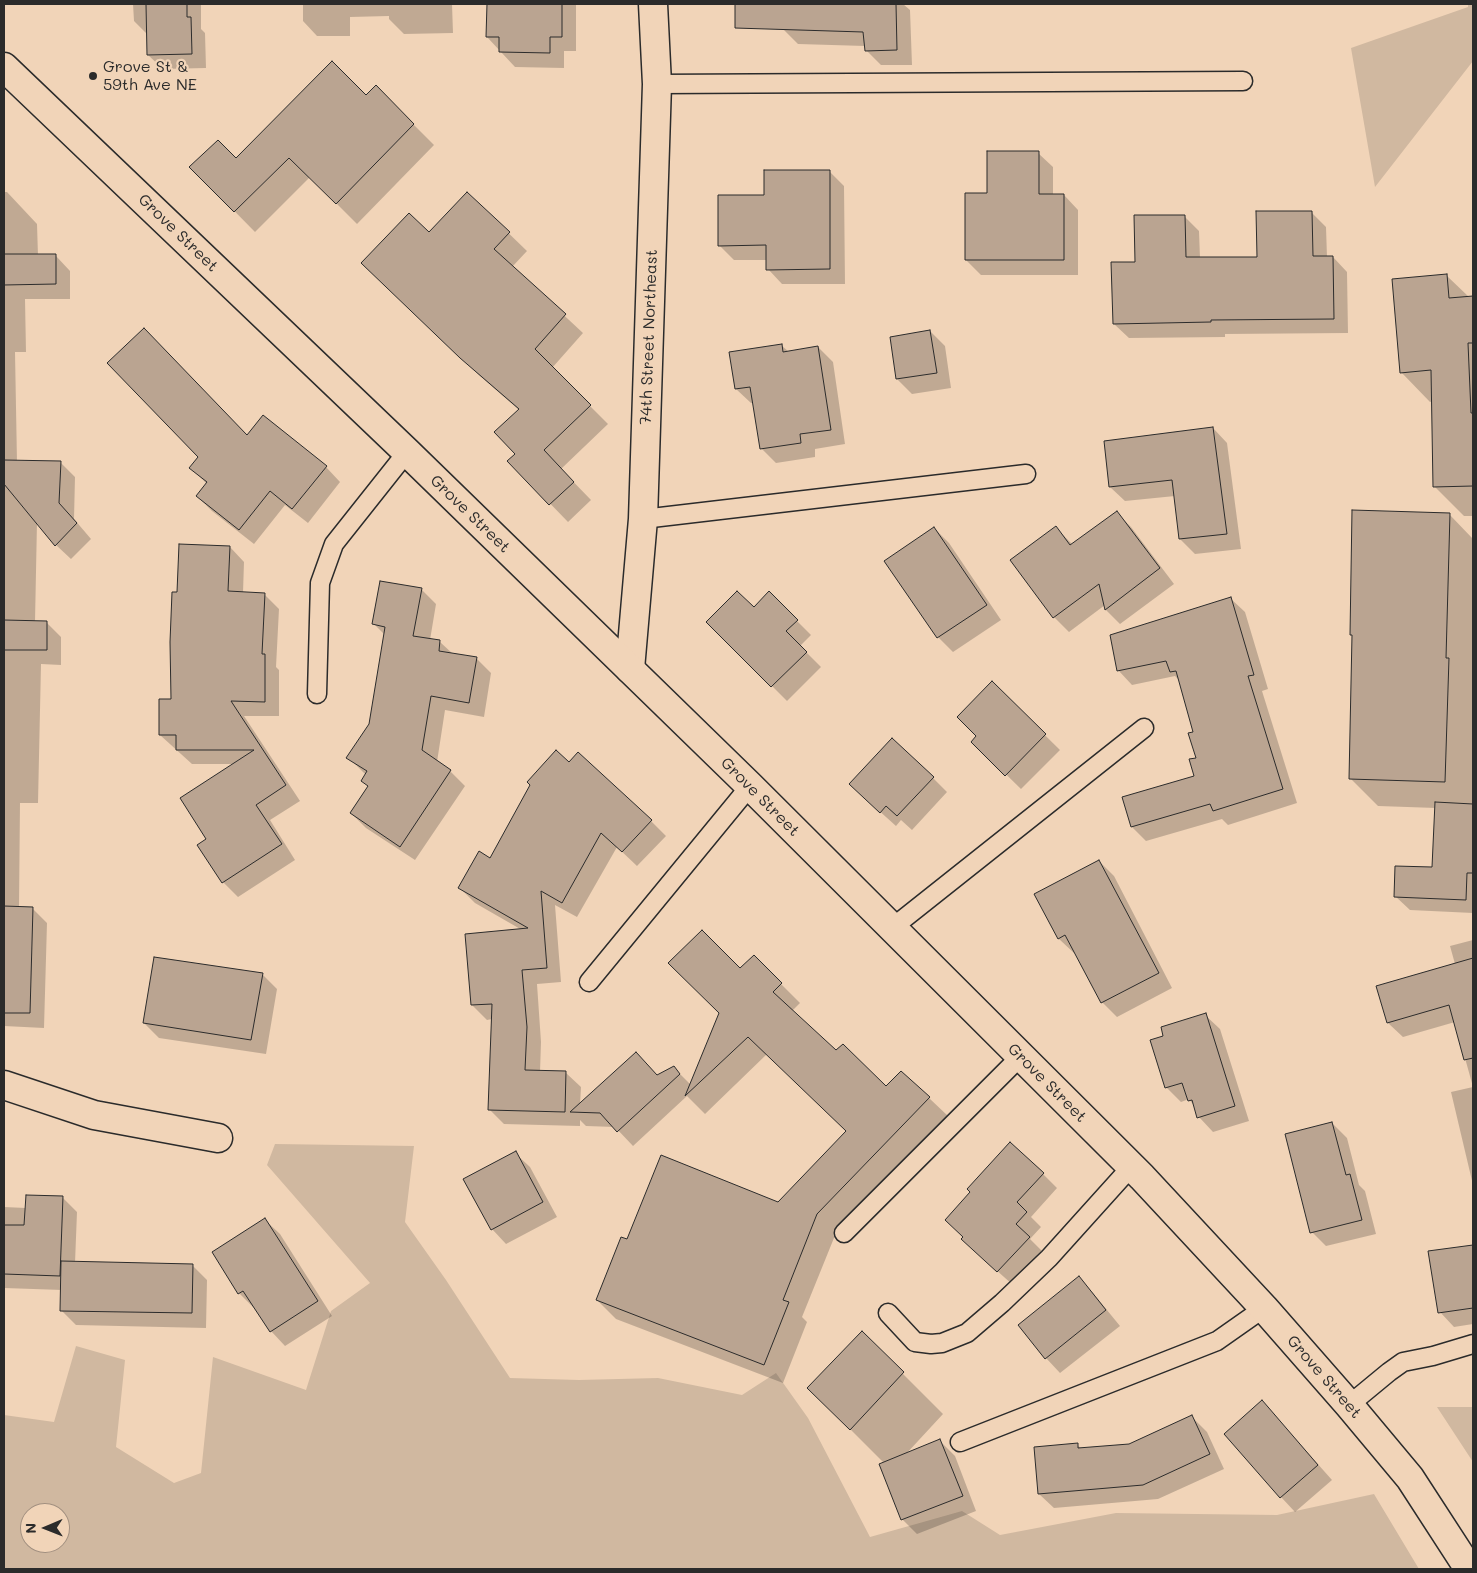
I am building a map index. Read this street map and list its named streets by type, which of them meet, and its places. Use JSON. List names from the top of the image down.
{
  "streets": {
    "street": ["Grove Street", "74th Street Northeast"]
  },
  "crossings": [
    ["Grove Street", "74th Street Northeast"]
  ],
  "places": ["Grove St & 59th Ave NE"],
  "north": "left"
}
